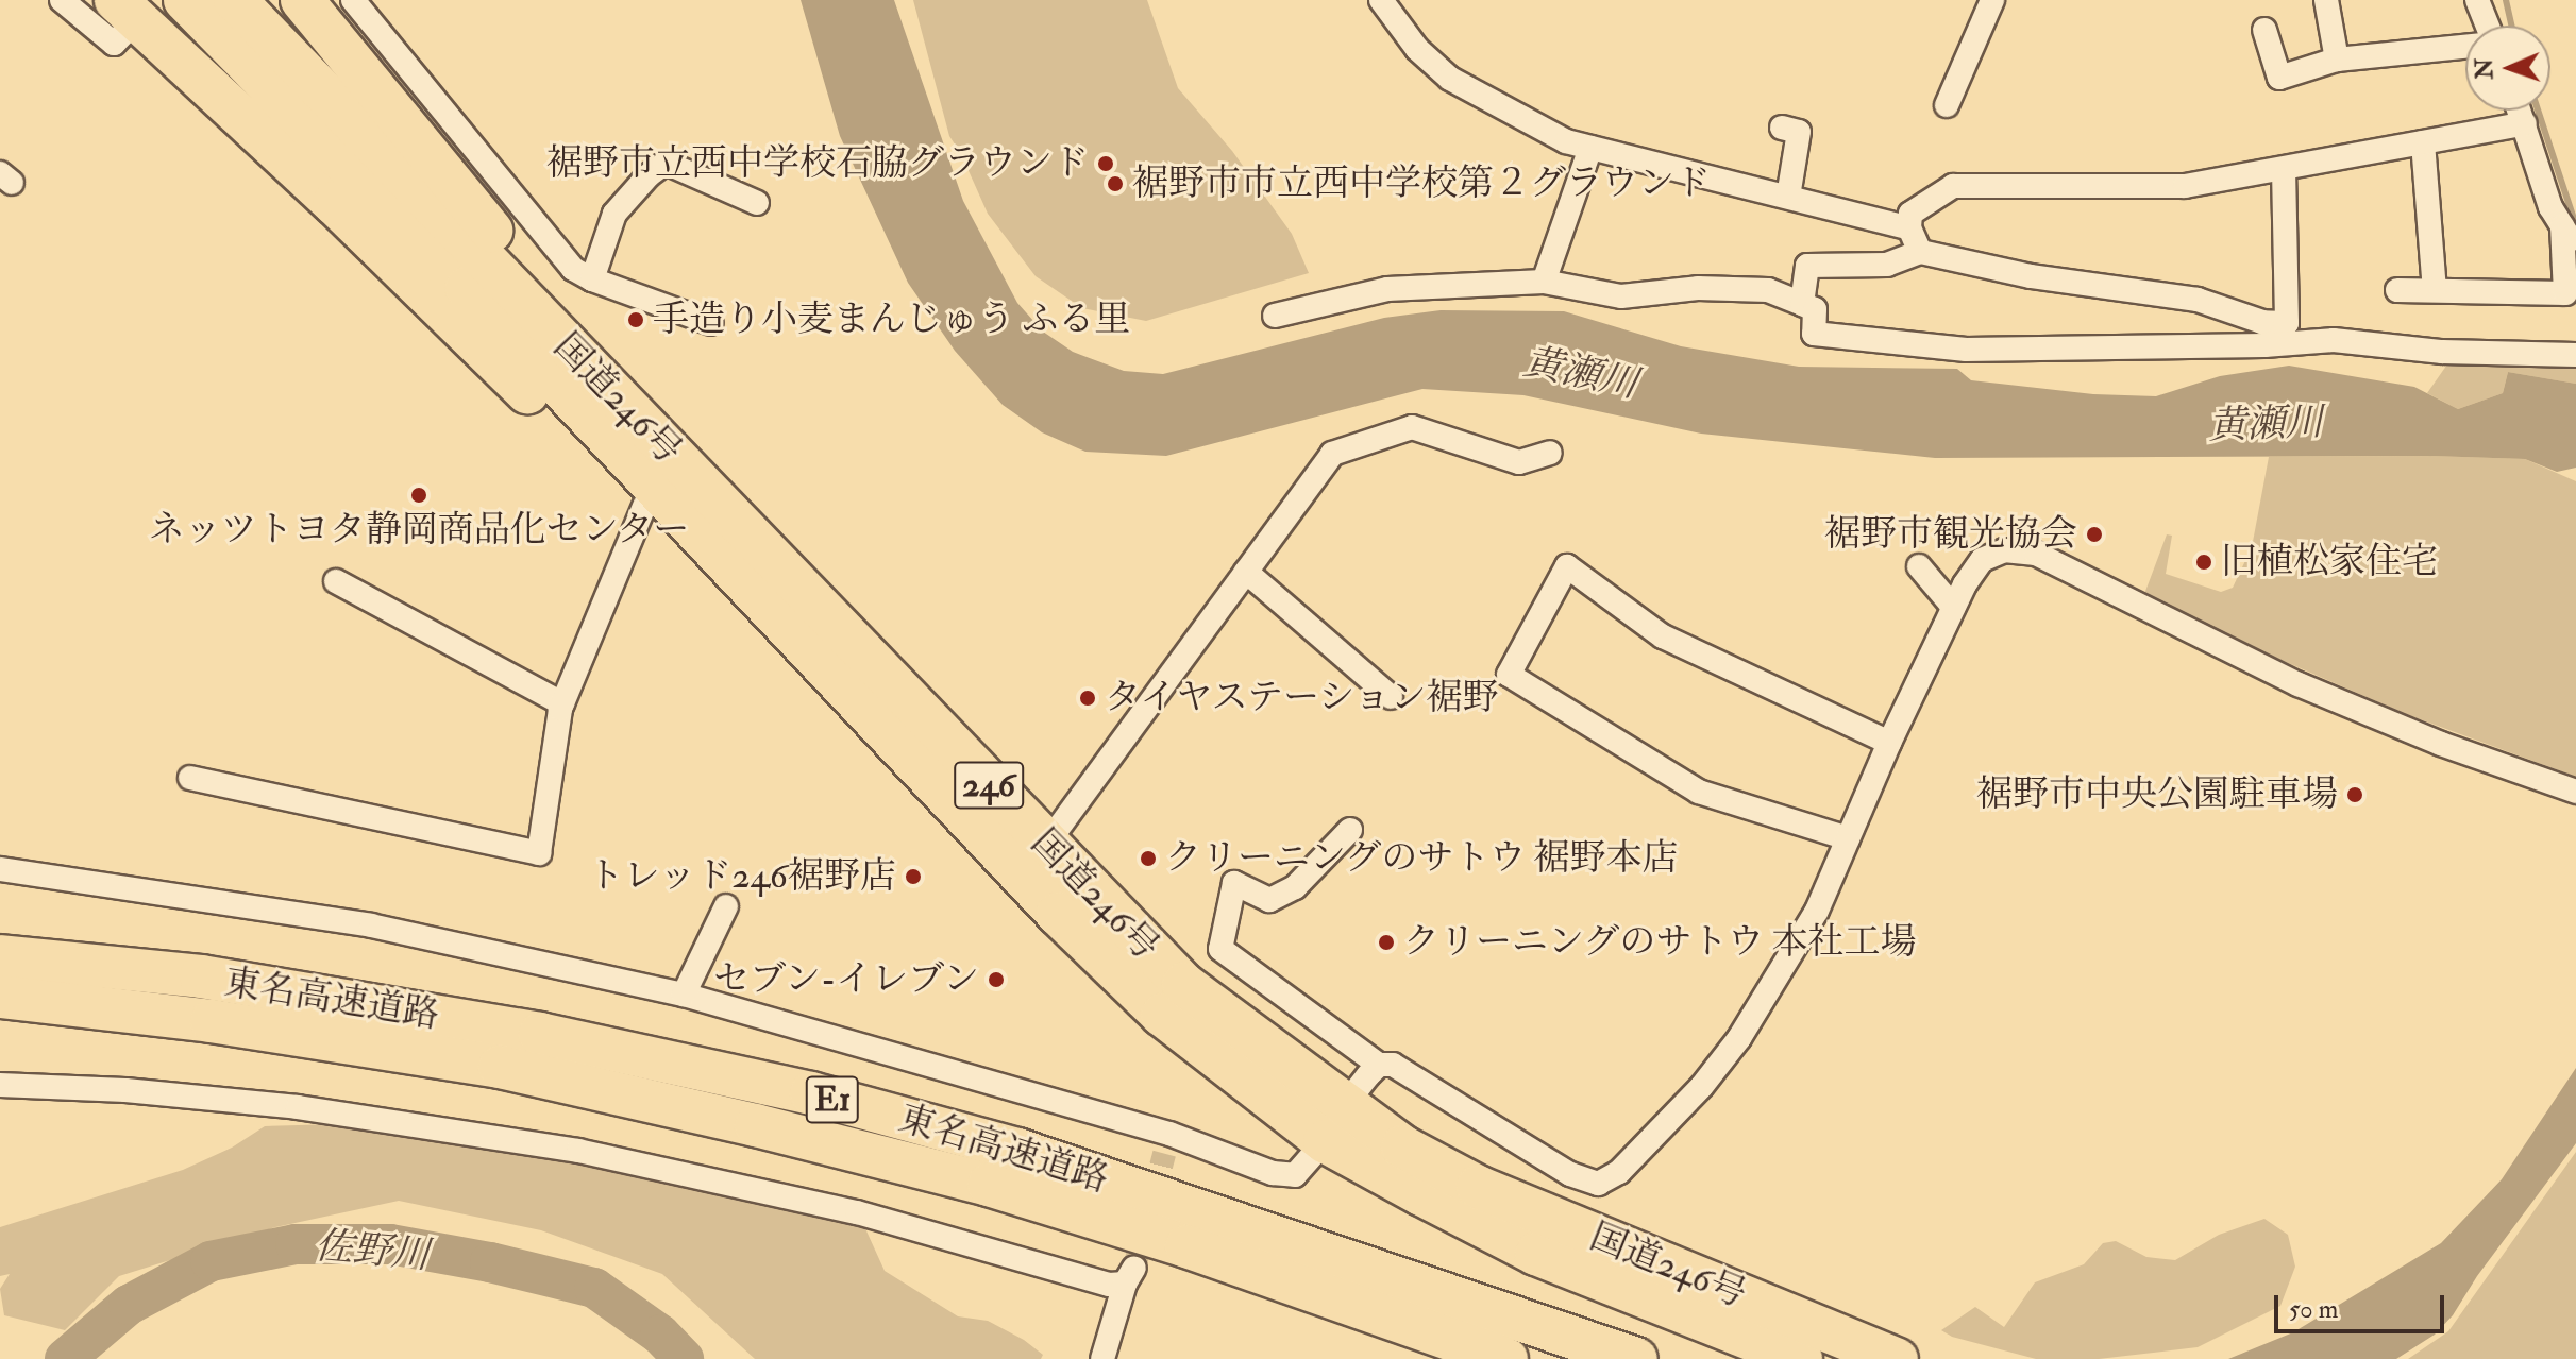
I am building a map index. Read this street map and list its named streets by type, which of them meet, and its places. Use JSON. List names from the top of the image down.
{
  "streets": {
    "highway": [
      "国道246号",
      "246",
      "東名高速道路",
      "E1"
    ]
  },
  "water": ["黄瀬川", "佐野川"],
  "places": [
    "裾野市立西中学校石脇グラウンド",
    "裾野市市立西中学校第２グラウンド",
    "手造り小麦まんじゅう ふる里",
    "ネッツトヨタ静岡商品化センター",
    "裾野市観光協会",
    "旧植松家住宅",
    "タイヤステーション裾野",
    "裾野市中央公園駐車場",
    "クリーニングのサトウ 裾野本店",
    "トレッド246裾野店",
    "クリーニングのサトウ 本社工場",
    "セブン-イレブン"
  ],
  "scale_bar": "50 m",
  "north": "left"
}
